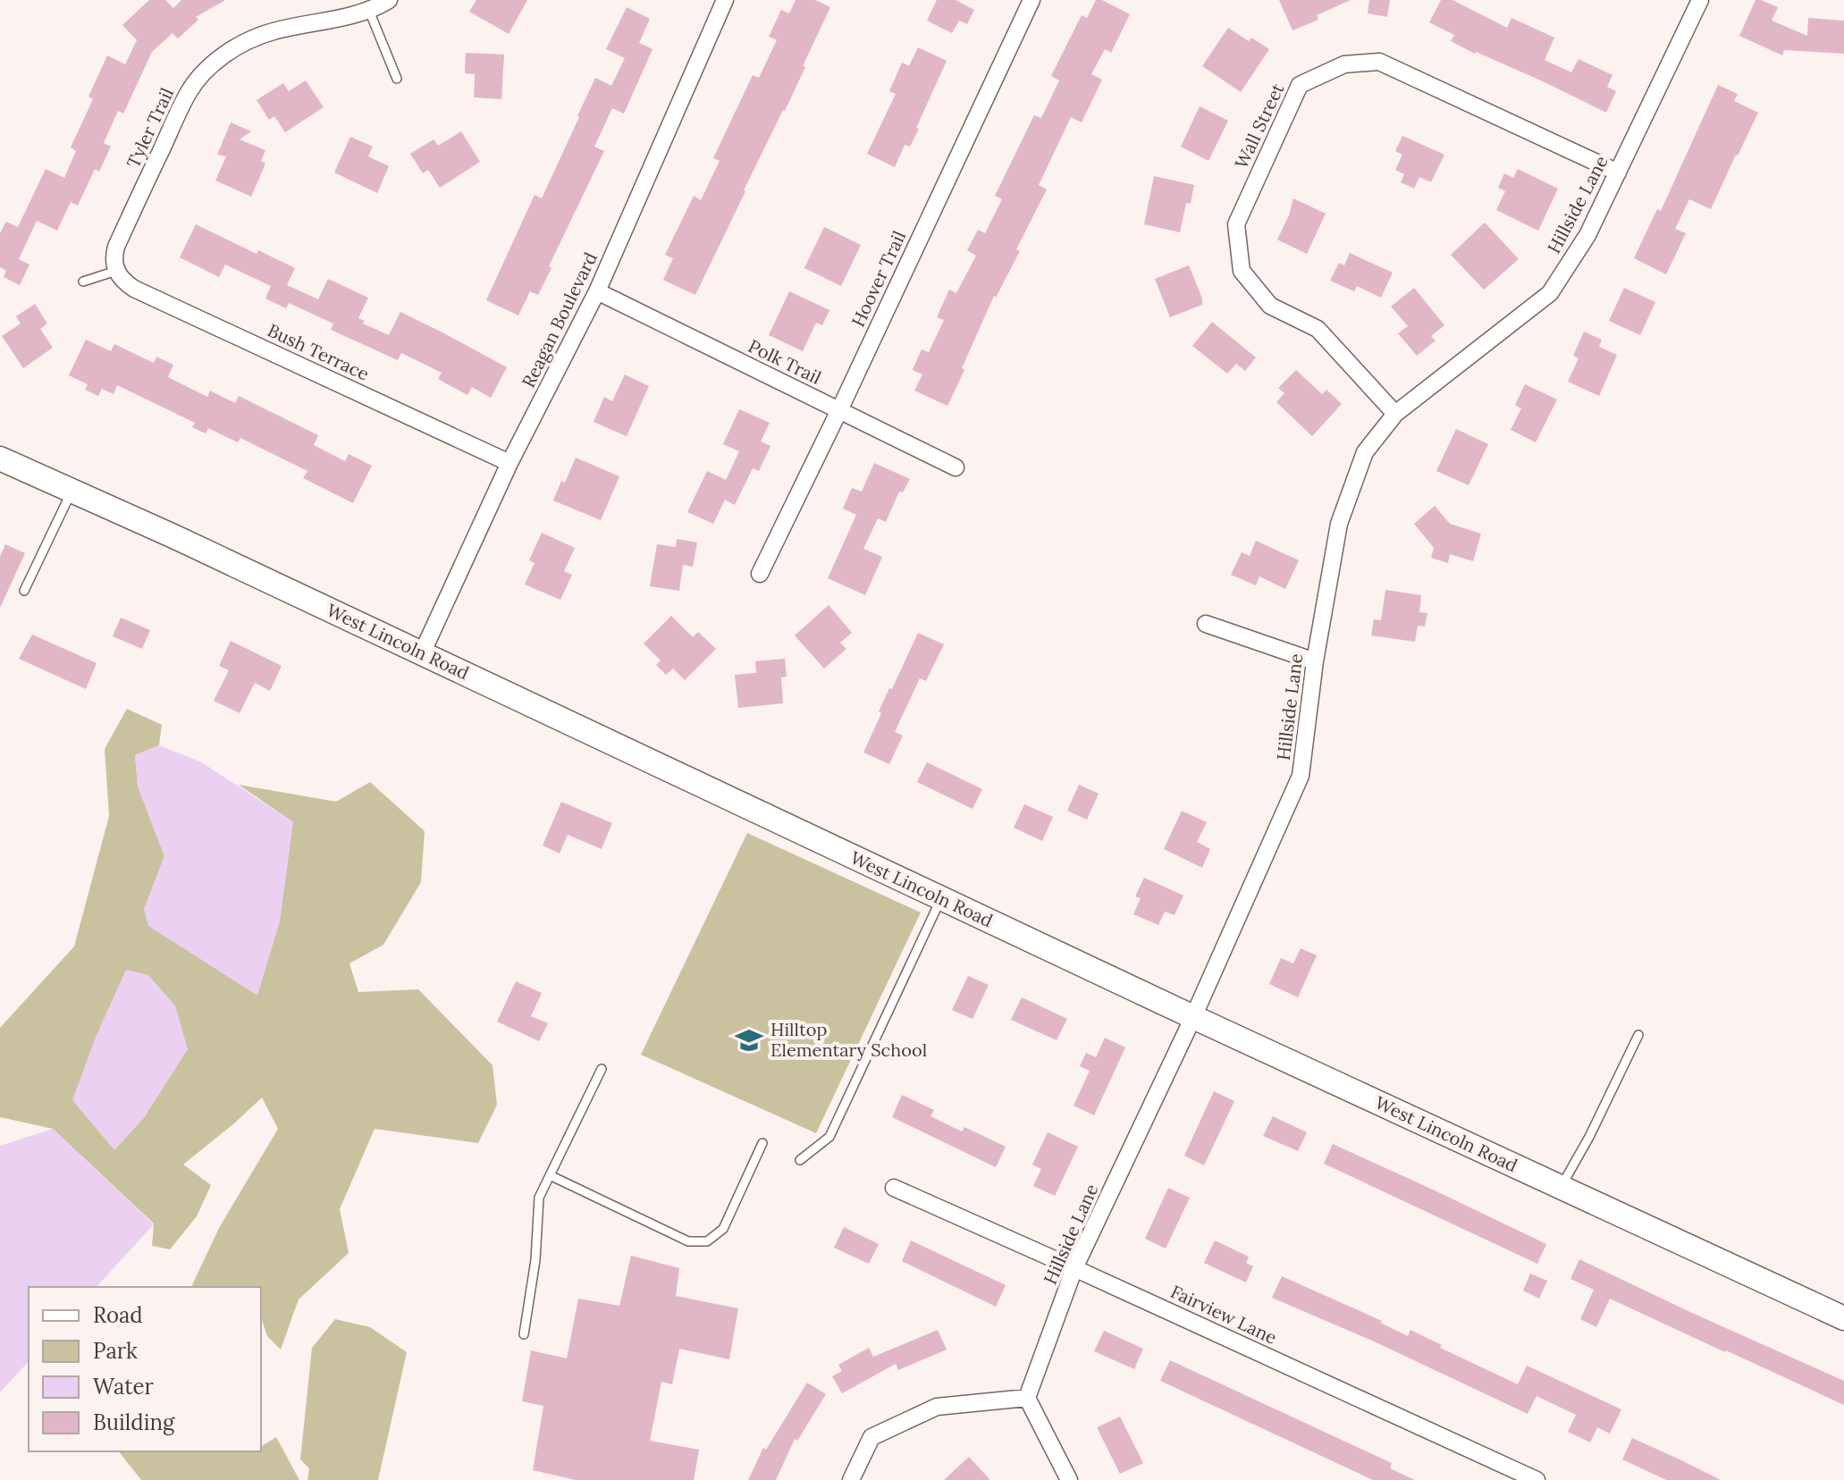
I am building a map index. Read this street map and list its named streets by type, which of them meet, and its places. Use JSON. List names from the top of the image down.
{
  "streets": {
    "street": [
      "Wall Street",
      "Tyler Trail",
      "Hillside Lane",
      "Hoover Trail",
      "Reagan Boulevard",
      "Bush Terrace",
      "Polk Trail",
      "West Lincoln Road",
      "Fairview Lane"
    ]
  },
  "crossings": [
    ["Wall Street", "Hillside Lane"],
    ["Tyler Trail", "Bush Terrace"],
    ["Hillside Lane", "West Lincoln Road"],
    ["Hillside Lane", "Fairview Lane"],
    ["Hoover Trail", "Polk Trail"],
    ["Reagan Boulevard", "Bush Terrace"],
    ["Reagan Boulevard", "Polk Trail"],
    ["Reagan Boulevard", "West Lincoln Road"]
  ],
  "places": {
    "school or university": ["Hilltop Elementary School"]
  },
  "legend": [
    "Road",
    "Park",
    "Water",
    "Building"
  ]
}
